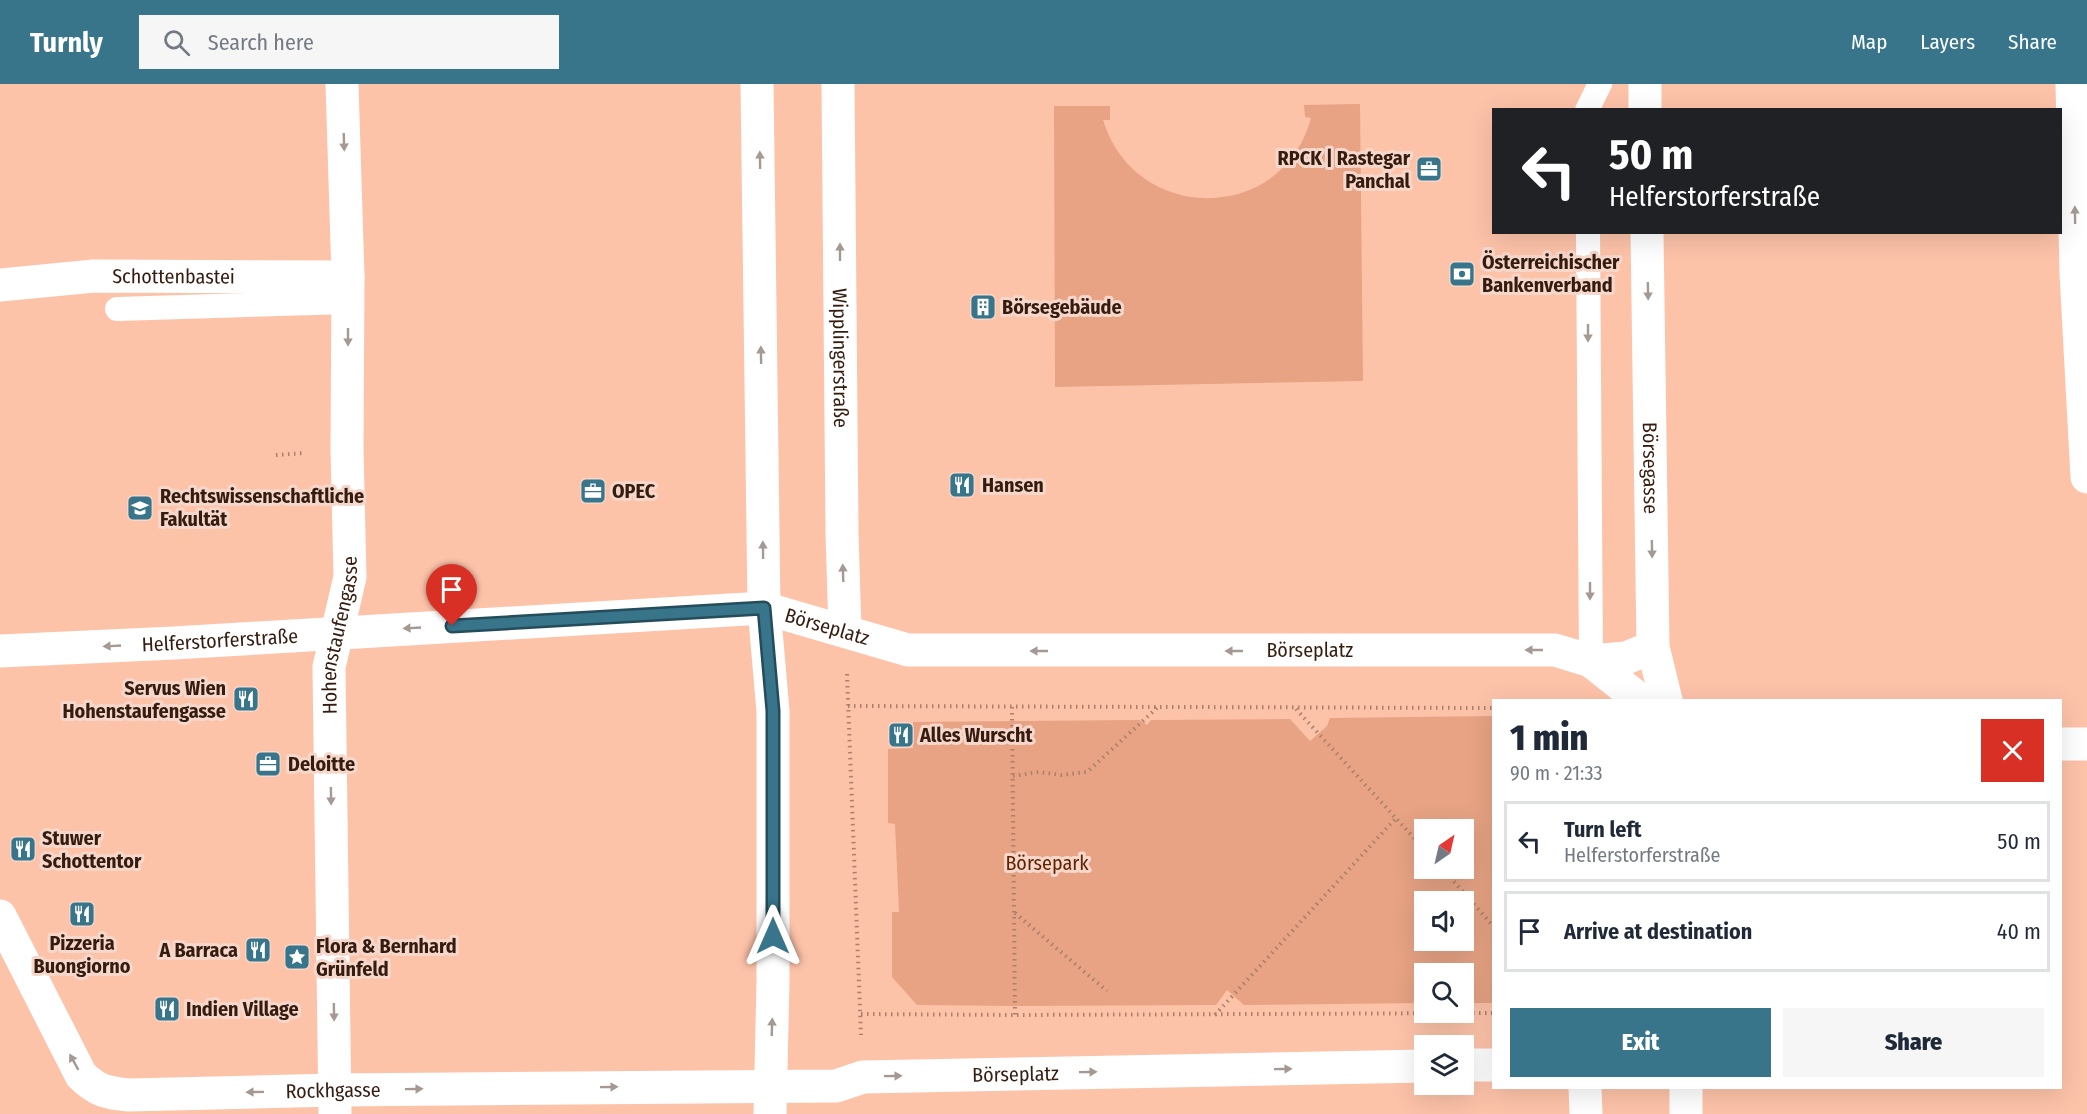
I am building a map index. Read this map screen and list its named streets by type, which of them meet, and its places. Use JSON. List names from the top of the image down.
{
  "streets": {
    "street": [
      "Schottenbastei",
      "Wipplingerstraße",
      "Börsegasse",
      "Börseplatz",
      "Hohenstaufengasse",
      "Helferstorferstraße",
      "Rockhgasse"
    ]
  },
  "crossings": [
    ["Schottenbastei", "Hohenstaufengasse"],
    ["Wipplingerstraße", "Börseplatz"],
    ["Börsegasse", "Börseplatz"],
    ["Börseplatz", "Helferstorferstraße"],
    ["Börseplatz", "Rockhgasse"],
    ["Hohenstaufengasse", "Helferstorferstraße"],
    ["Hohenstaufengasse", "Rockhgasse"]
  ],
  "one_way": ["Börsegasse", "Hohenstaufengasse", "Helferstorferstraße"],
  "parks": ["Börsepark"],
  "places": {
    "office": ["RPCK | Rastegar Panchal", "OPEC", "Deloitte"],
    "bank": ["Österreichischer Bankenverband"],
    "building": ["Börsegebäude"],
    "restaurant": [
      "Hansen",
      "Servus Wien Hohenstaufengasse",
      "Alles Wurscht",
      "Stuwer Schottentor",
      "Pizzeria Buongiorno",
      "A Barraca",
      "Indien Village"
    ],
    "school or university": ["Rechtswissenschaftliche Fakultät"],
    "place": ["Flora & Bernhard Grünfeld"]
  },
  "north": "top right",
  "page": {
    "header": "Turnly",
    "search": "Search here",
    "nav": ["Map", "Layers", "Share"],
    "turn": ["50 m", "Helferstorferstraße"],
    "heading": ["1 min", "90 m · 21:33"],
    "list": [
      {
        "name": "Turn left",
        "note": "Helferstorferstraße",
        "value": "50 m"
      },
      {
        "name": "Arrive at destination",
        "value": "40 m"
      }
    ],
    "buttons": ["Exit", "Share"]
  }
}
